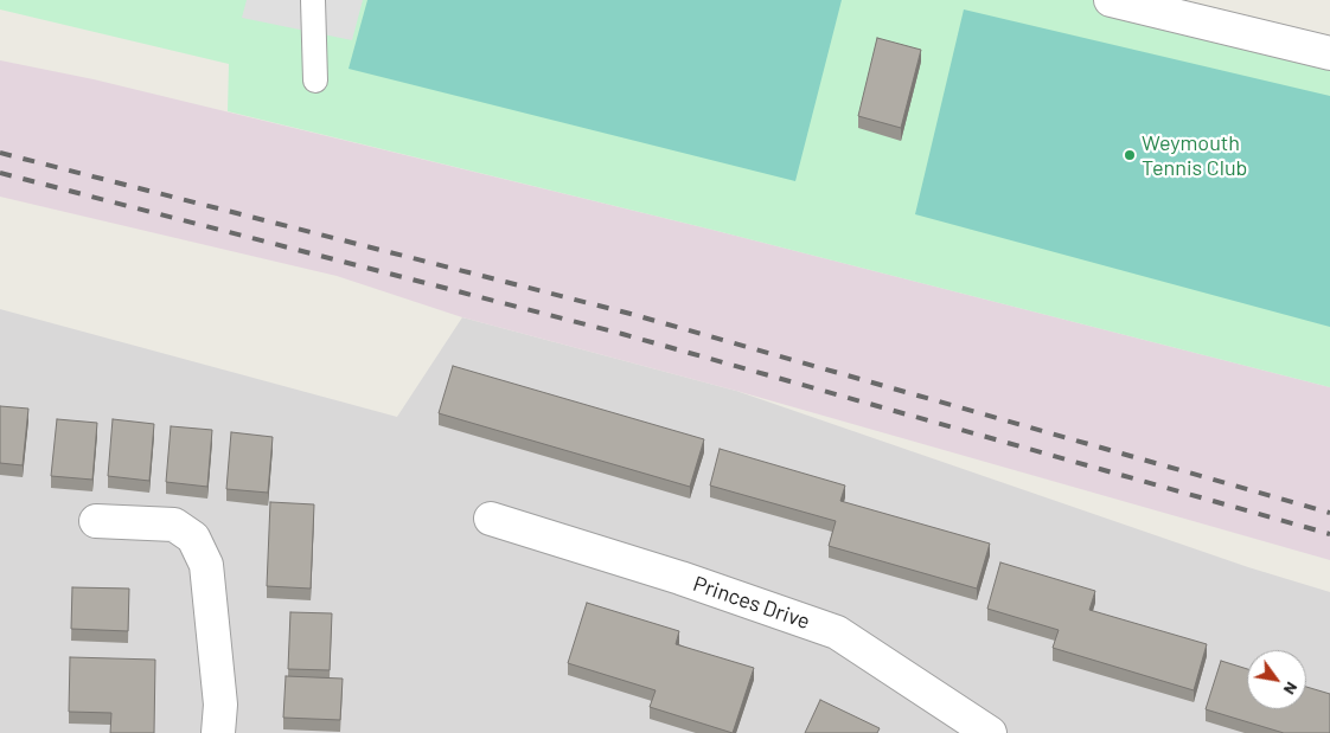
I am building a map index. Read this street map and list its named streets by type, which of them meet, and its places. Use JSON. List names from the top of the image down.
{
  "streets": {
    "street": ["Princes Drive"]
  },
  "places": ["Weymouth Tennis Club"],
  "north": "bottom right"
}
